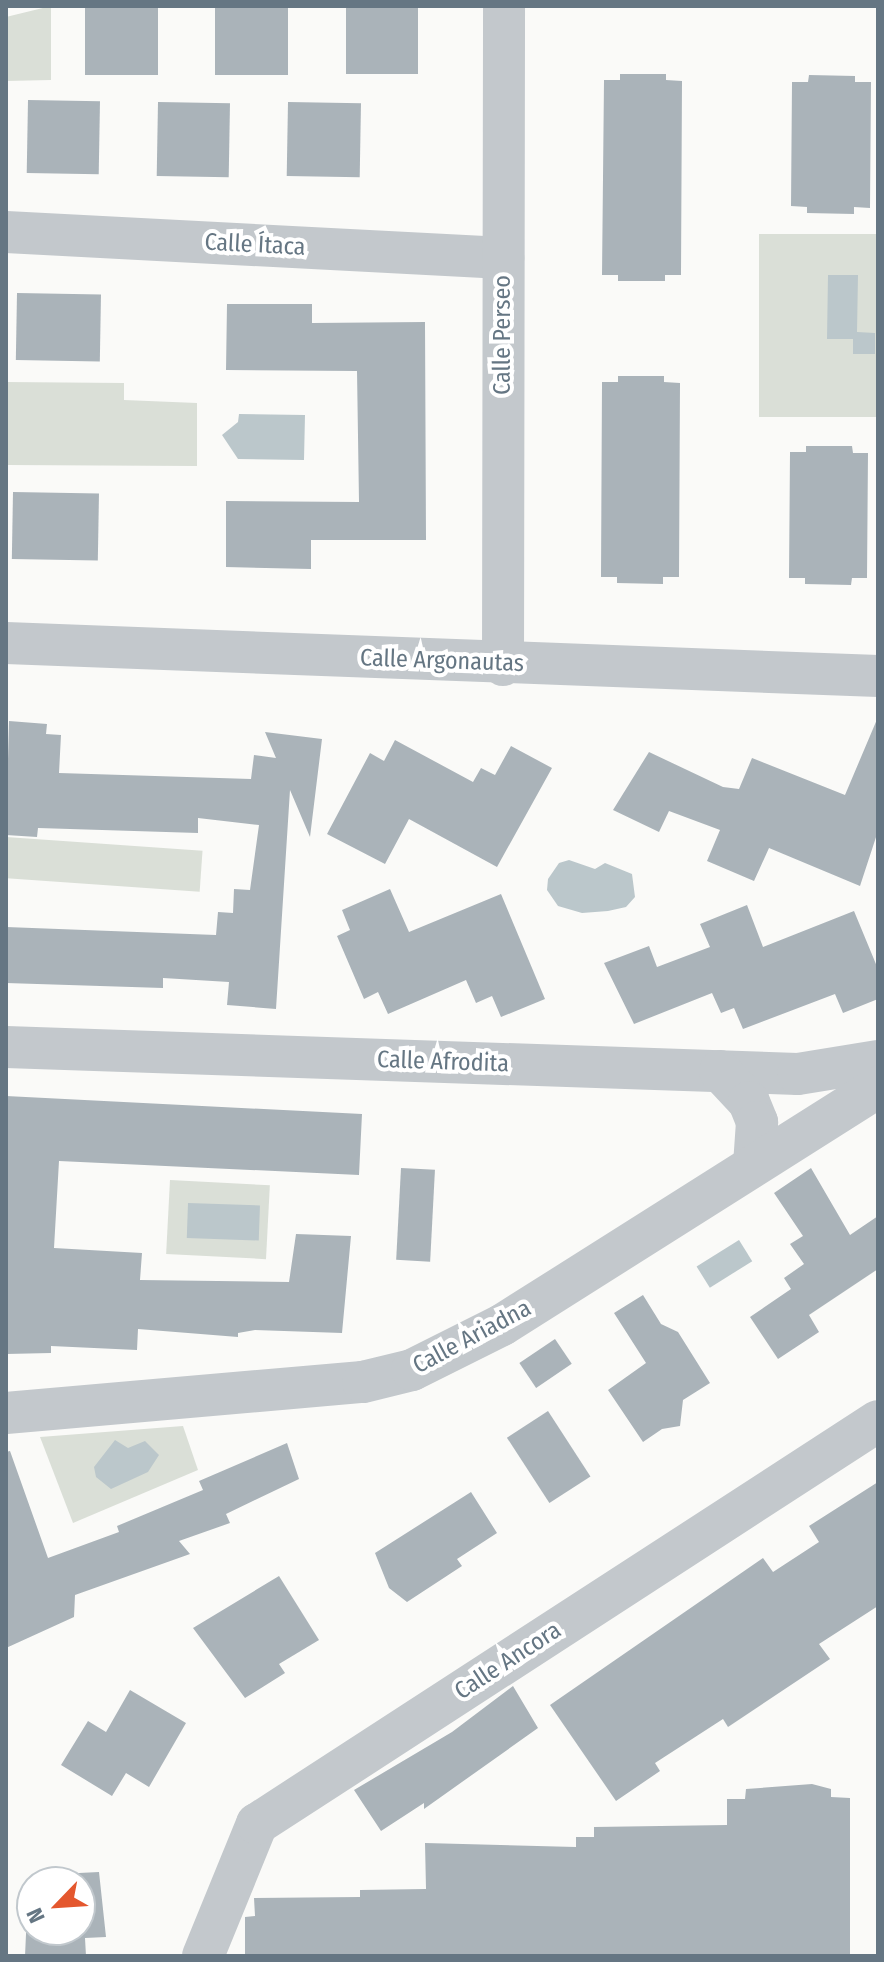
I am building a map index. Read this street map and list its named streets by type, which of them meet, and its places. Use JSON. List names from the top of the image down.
{
  "streets": {
    "street": [
      "Calle Ítaca",
      "Calle Perseo",
      "Calle Argonautas",
      "Calle Afrodita",
      "Calle Ariadna",
      "Calle Ancora"
    ]
  },
  "crossings": [
    ["Calle Ítaca", "Calle Perseo"],
    ["Calle Perseo", "Calle Argonautas"]
  ],
  "north": "bottom left"
}
